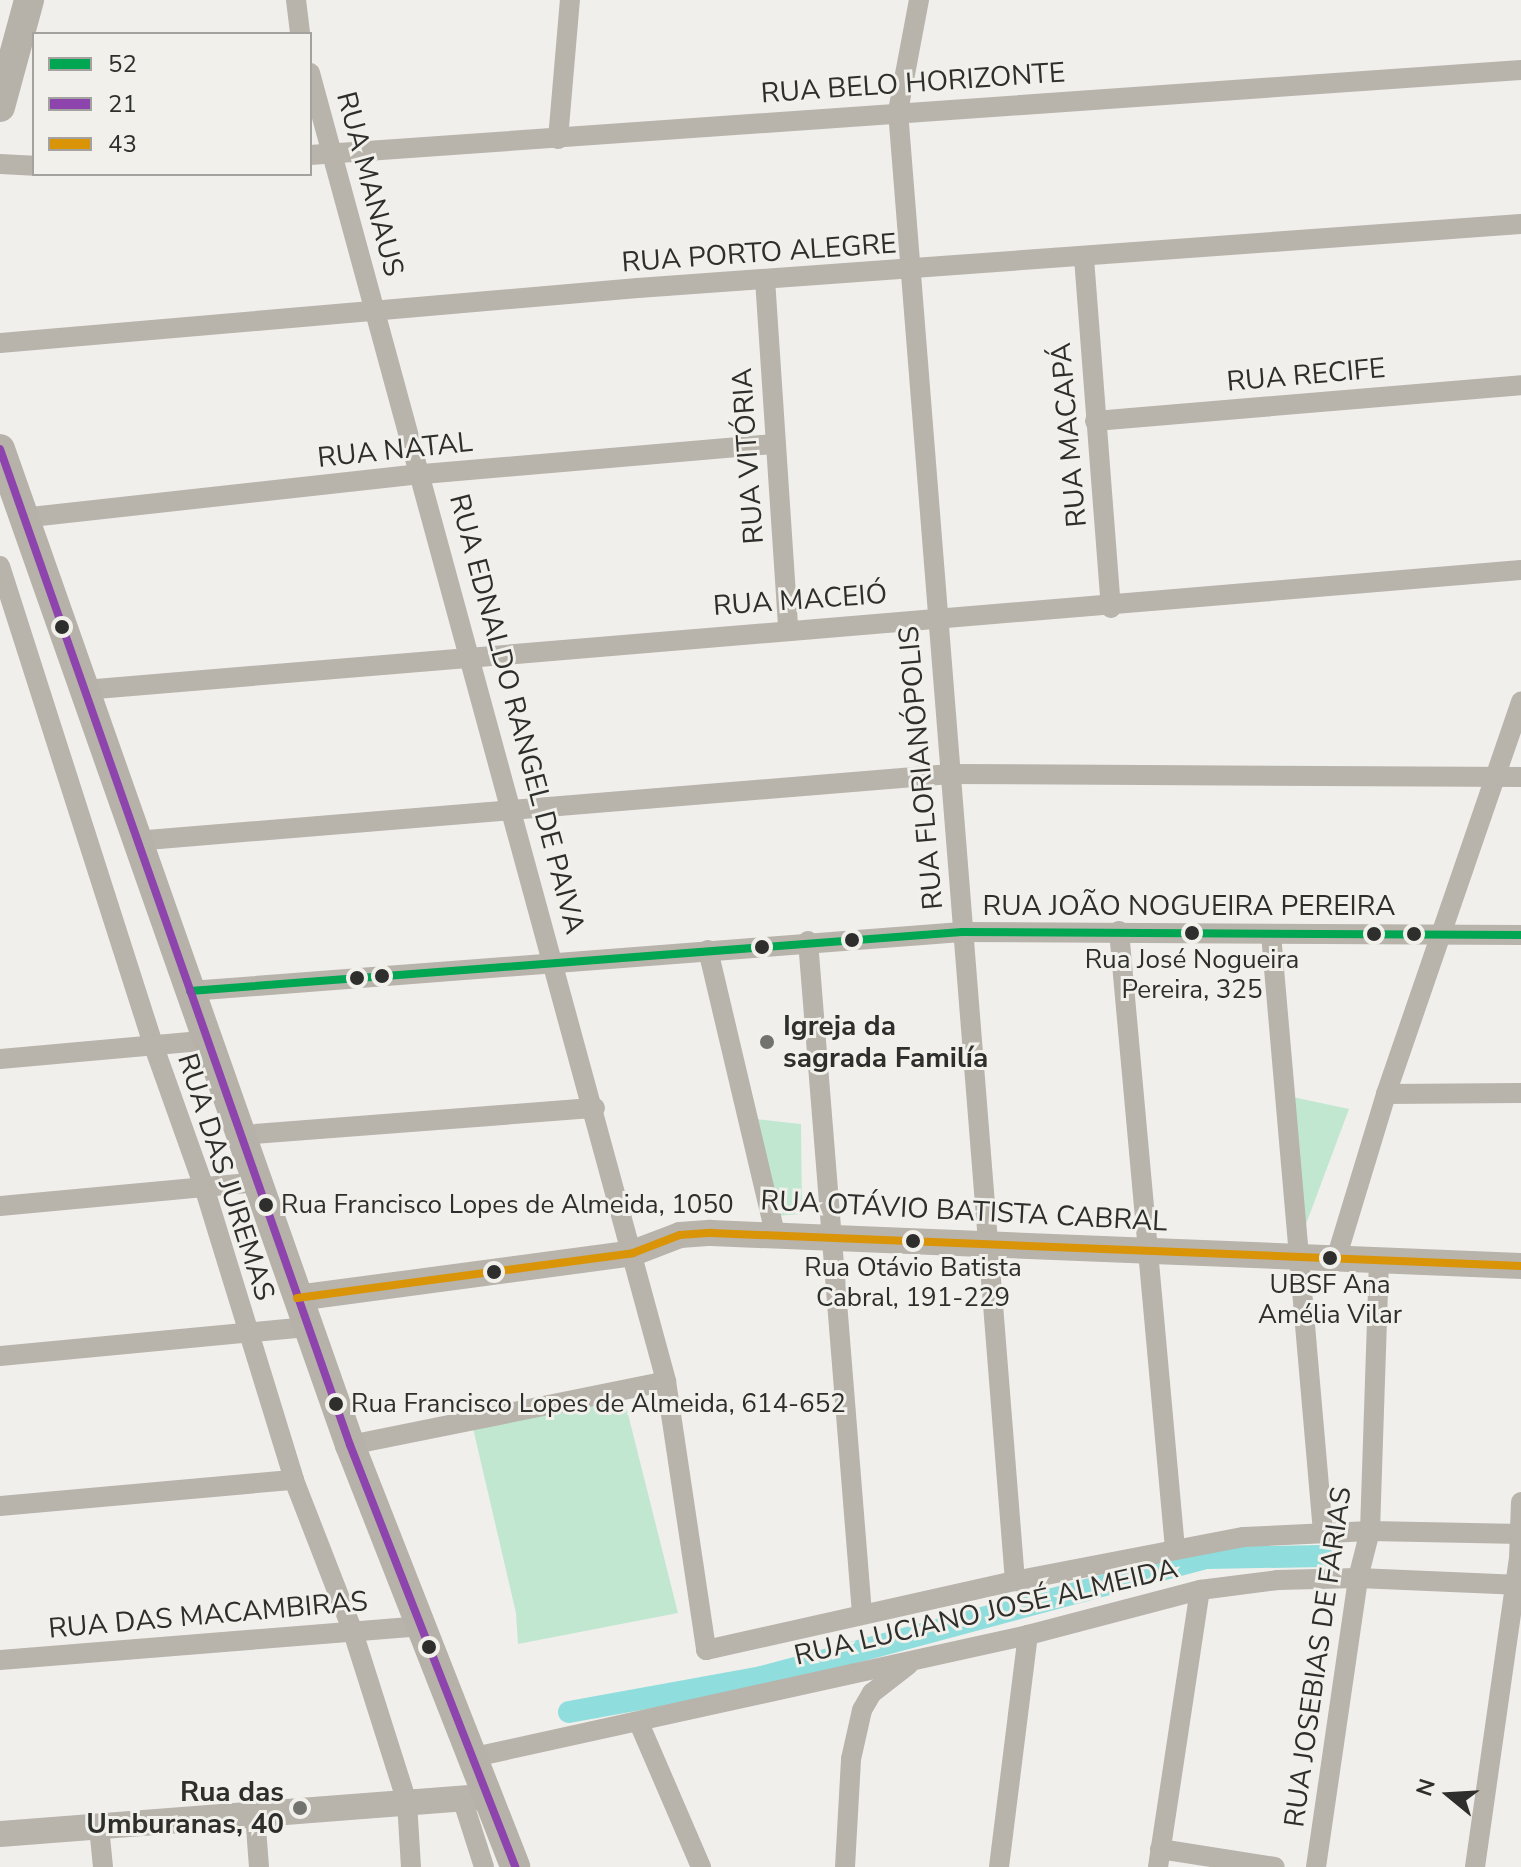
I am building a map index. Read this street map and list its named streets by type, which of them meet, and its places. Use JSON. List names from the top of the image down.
{
  "streets": {
    "street": [
      "RUA BELO HORIZONTE",
      "RUA MANAUS",
      "RUA PORTO ALEGRE",
      "RUA RECIFE",
      "RUA MACAPÁ",
      "RUA NATAL",
      "RUA VITÓRIA",
      "RUA MACEIÓ",
      "RUA EDNALDO RANGEL DE PAIVA",
      "RUA FLORIANÓPOLIS",
      "RUA JOÃO NOGUEIRA PEREIRA",
      "RUA DAS JUREMAS",
      "RUA OTÁVIO BATISTA CABRAL",
      "RUA LUCIANO JOSÉ ALMEIDA",
      "RUA DAS MACAMBIRAS",
      "RUA JOSEBIAS DE FARIAS"
    ]
  },
  "crossings": [
    ["RUA BELO HORIZONTE", "RUA MANAUS"],
    ["RUA BELO HORIZONTE", "RUA FLORIANÓPOLIS"],
    ["RUA MANAUS", "RUA PORTO ALEGRE"],
    ["RUA MANAUS", "RUA EDNALDO RANGEL DE PAIVA"],
    ["RUA PORTO ALEGRE", "RUA MACAPÁ"],
    ["RUA PORTO ALEGRE", "RUA VITÓRIA"],
    ["RUA PORTO ALEGRE", "RUA EDNALDO RANGEL DE PAIVA"],
    ["RUA PORTO ALEGRE", "RUA FLORIANÓPOLIS"],
    ["RUA RECIFE", "RUA MACAPÁ"],
    ["RUA MACAPÁ", "RUA MACEIÓ"],
    ["RUA NATAL", "RUA VITÓRIA"],
    ["RUA NATAL", "RUA EDNALDO RANGEL DE PAIVA"],
    ["RUA VITÓRIA", "RUA MACEIÓ"],
    ["RUA MACEIÓ", "RUA EDNALDO RANGEL DE PAIVA"],
    ["RUA MACEIÓ", "RUA FLORIANÓPOLIS"],
    ["RUA EDNALDO RANGEL DE PAIVA", "RUA JOÃO NOGUEIRA PEREIRA"],
    ["RUA EDNALDO RANGEL DE PAIVA", "RUA OTÁVIO BATISTA CABRAL"],
    ["RUA EDNALDO RANGEL DE PAIVA", "RUA LUCIANO JOSÉ ALMEIDA"],
    ["RUA FLORIANÓPOLIS", "RUA JOÃO NOGUEIRA PEREIRA"],
    ["RUA FLORIANÓPOLIS", "RUA OTÁVIO BATISTA CABRAL"],
    ["RUA FLORIANÓPOLIS", "RUA LUCIANO JOSÉ ALMEIDA"],
    ["RUA DAS JUREMAS", "RUA DAS MACAMBIRAS"],
    ["RUA OTÁVIO BATISTA CABRAL", "RUA JOSEBIAS DE FARIAS"],
    ["RUA LUCIANO JOSÉ ALMEIDA", "RUA JOSEBIAS DE FARIAS"]
  ],
  "places": [
    "Rua José Nogueira Pereira, 325",
    "Igreja da sagrada Familía",
    "Rua Francisco Lopes de Almeida, 1050",
    "Rua Otávio Batista Cabral, 191-229",
    "UBSF Ana Amélia Vilar",
    "Rua Francisco Lopes de Almeida, 614-652",
    "Rua das Umburanas, 40"
  ],
  "lines": ["transit line 21", "transit line 52", "transit line 43"],
  "legend": ["52", "21", "43"],
  "north": "left"
}
